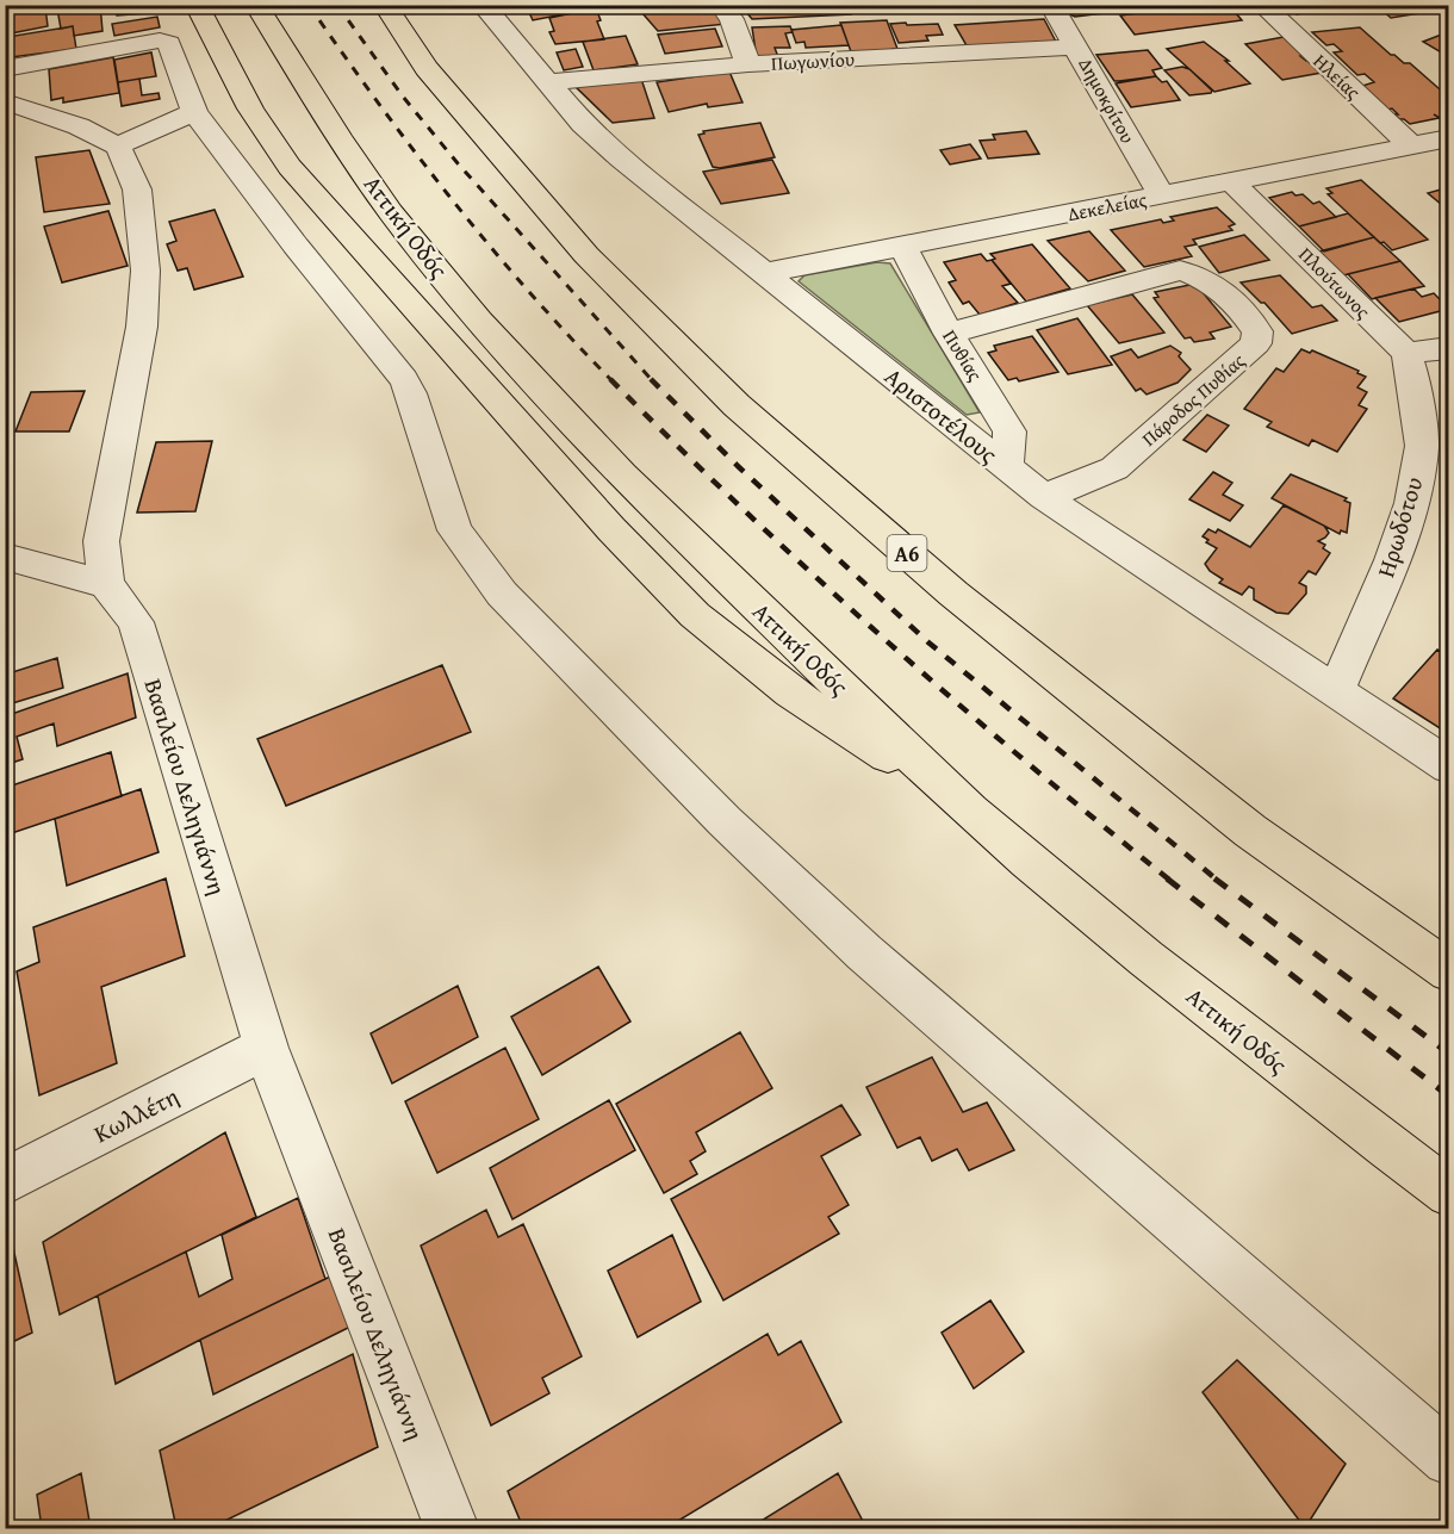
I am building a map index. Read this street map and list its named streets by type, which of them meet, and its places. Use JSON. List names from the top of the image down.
{
  "streets": {
    "highway": ["Αττική Οδός", "Α6"],
    "street": [
      "Πωγωνίου",
      "Ηλείας",
      "Δημοκρίτου",
      "Δεκελείας",
      "Πλούτωνος",
      "Πυθίας",
      "Πάροδος Πυθίας",
      "Αριστοτέλους",
      "Ηρωδότου",
      "Βασιλείου Δεληγιάννη",
      "Κωλλέτη"
    ]
  },
  "crossings": [
    ["Πωγωνίου", "Δημοκρίτου"],
    ["Πωγωνίου", "Αριστοτέλους"],
    ["Ηλείας", "Δεκελείας"],
    ["Δημοκρίτου", "Δεκελείας"],
    ["Δεκελείας", "Πλούτωνος"],
    ["Δεκελείας", "Πυθίας"],
    ["Δεκελείας", "Αριστοτέλους"],
    ["Πλούτωνος", "Ηρωδότου"],
    ["Πυθίας", "Πάροδος Πυθίας"],
    ["Πυθίας", "Αριστοτέλους"],
    ["Πάροδος Πυθίας", "Αριστοτέλους"],
    ["Αριστοτέλους", "Ηρωδότου"],
    ["Βασιλείου Δεληγιάννη", "Κωλλέτη"]
  ]
}
